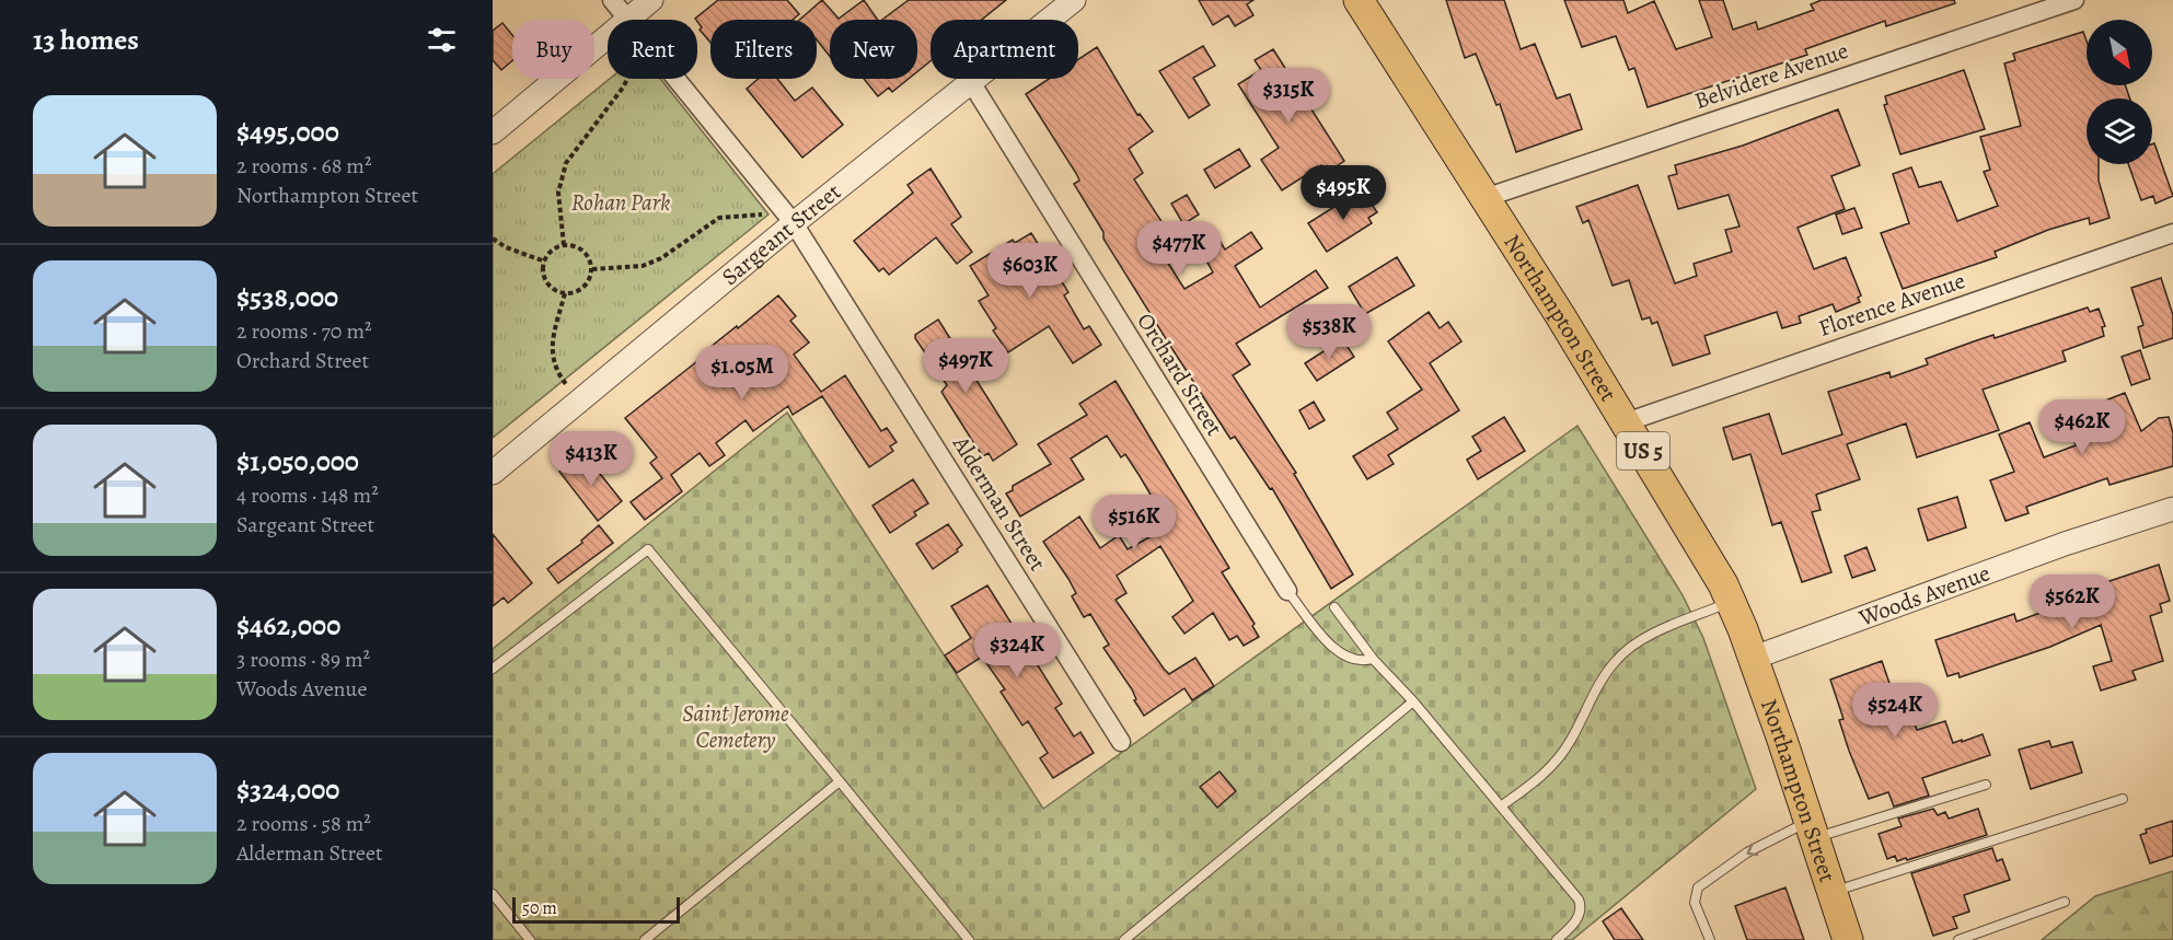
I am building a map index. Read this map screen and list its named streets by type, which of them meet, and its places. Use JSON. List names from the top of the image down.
{
  "streets": {
    "main road": ["Northampton Street", "US 5"],
    "street": [
      "Belvidere Avenue",
      "Sargeant Street",
      "Florence Avenue",
      "Orchard Street",
      "Alderman Street",
      "Woods Avenue"
    ]
  },
  "crossings": [
    ["Belvidere Avenue", "Northampton Street"],
    ["Sargeant Street", "Orchard Street"],
    ["Sargeant Street", "Alderman Street"],
    ["Florence Avenue", "Northampton Street"],
    ["Northampton Street", "Woods Avenue"]
  ],
  "parks": ["Rohan Park", "Saint Jerome Cemetery"],
  "scale_bar": "50 m",
  "north": "bottom right",
  "page": {
    "heading": "13 homes",
    "chip": [
      "Buy",
      "Rent",
      "Filters",
      "New",
      "Apartment"
    ],
    "price": [
      "$315K",
      "$495K",
      "$477K",
      "$603K",
      "$538K",
      "$497K",
      "$1.05M",
      "$462K",
      "$413K",
      "$516K",
      "$562K",
      "$324K",
      "$524K"
    ],
    "list": [
      {
        "name": "$495,000",
        "note": "2 rooms · 68 m² · Northampton Street"
      },
      {
        "name": "$538,000",
        "note": "2 rooms · 70 m² · Orchard Street"
      },
      {
        "name": "$1,050,000",
        "note": "4 rooms · 148 m² · Sargeant Street"
      },
      {
        "name": "$462,000",
        "note": "3 rooms · 89 m² · Woods Avenue"
      },
      {
        "name": "$324,000",
        "note": "2 rooms · 58 m² · Alderman Street"
      }
    ],
    "scale": "50 m"
  }
}
